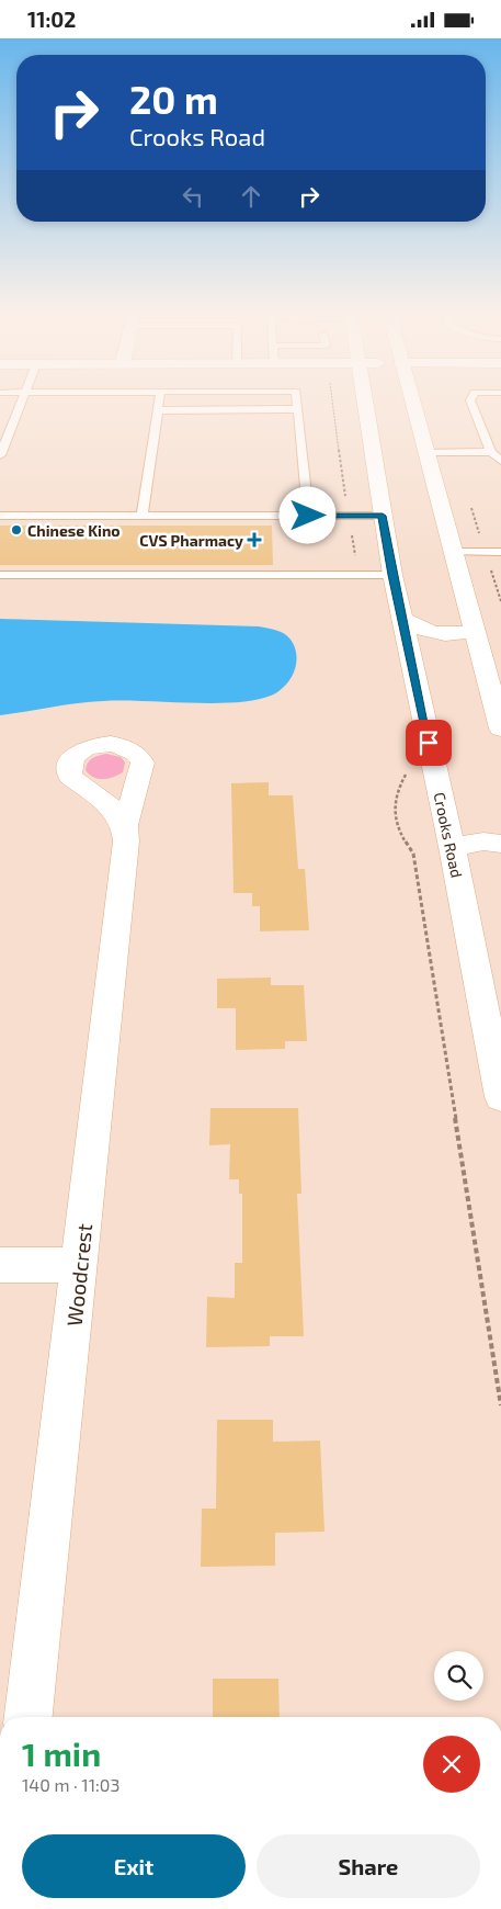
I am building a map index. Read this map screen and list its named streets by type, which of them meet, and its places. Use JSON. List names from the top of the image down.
{
  "streets": {
    "main road": ["Crooks Road", "Woodcrest"]
  },
  "places": {
    "other": ["Chinese Kino"],
    "health": ["CVS Pharmacy"]
  },
  "page": {
    "status": "11:02",
    "turn": ["20 m", "Crooks Road"],
    "heading": ["1 min", "140 m · 11:03"],
    "buttons": ["Exit", "Share"]
  }
}
